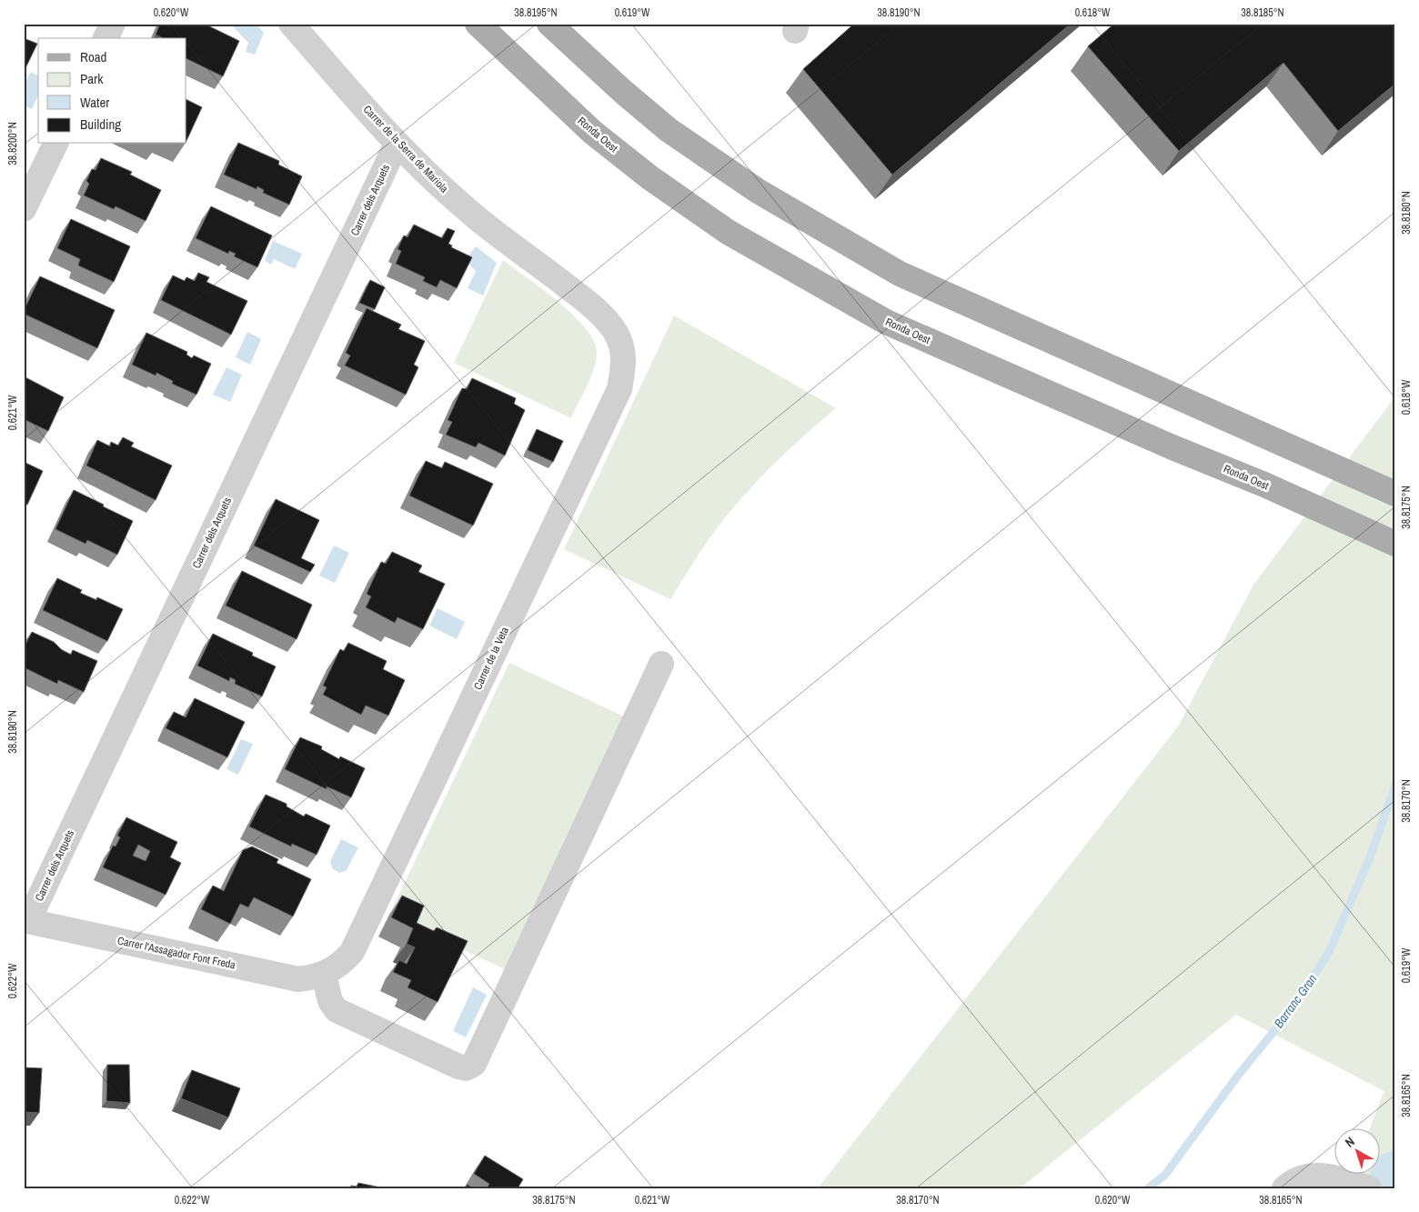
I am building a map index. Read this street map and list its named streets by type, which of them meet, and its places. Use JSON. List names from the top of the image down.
{
  "streets": {
    "main road": ["Ronda Oest"],
    "street": [
      "Carrer de la Serra de Mariola",
      "Carrer dels Arquets",
      "Carrer de la Veta",
      "Carrer l'Assagador Font Freda"
    ]
  },
  "crossings": [
    ["Carrer de la Serra de Mariola", "Carrer dels Arquets"],
    ["Carrer de la Serra de Mariola", "Carrer de la Veta"],
    ["Carrer dels Arquets", "Carrer l'Assagador Font Freda"],
    ["Carrer de la Veta", "Carrer l'Assagador Font Freda"]
  ],
  "water": ["Barranc Gran"],
  "legend": [
    "Road",
    "Park",
    "Water",
    "Building"
  ],
  "north": "top left",
  "coordinates": [
    "0.620°W",
    "38.8195°N",
    "0.619°W",
    "38.8190°N",
    "0.618°W",
    "38.8185°N",
    "38.8200°N",
    "38.8180°N",
    "0.621°W",
    "38.8175°N",
    "38.8170°N",
    "0.622°W",
    "38.8165°N"
  ]
}
